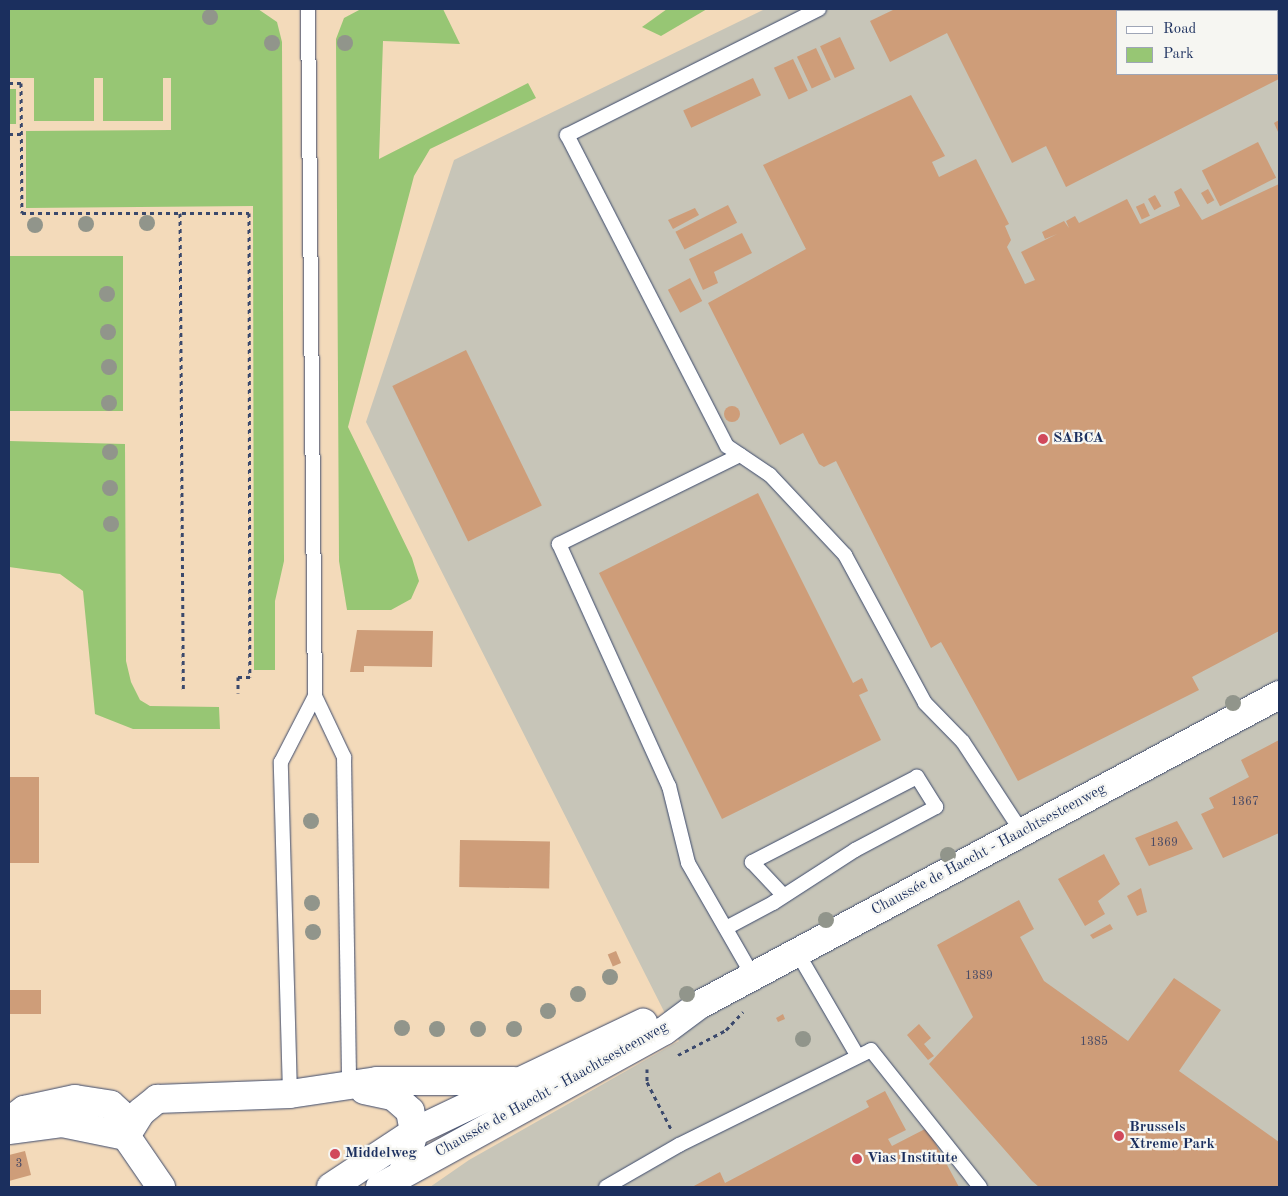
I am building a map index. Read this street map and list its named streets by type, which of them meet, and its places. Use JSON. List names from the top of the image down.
{
  "streets": {
    "main road": ["Chaussée de Haecht - Haachtsesteenweg"]
  },
  "places": [
    "SABCA",
    "Brussels Xtreme Park",
    "Middelweg",
    "Vias Institute"
  ],
  "house_numbers": [
    "1367",
    "1369",
    "1389",
    "1385",
    "3"
  ],
  "legend": ["Road", "Park"]
}
